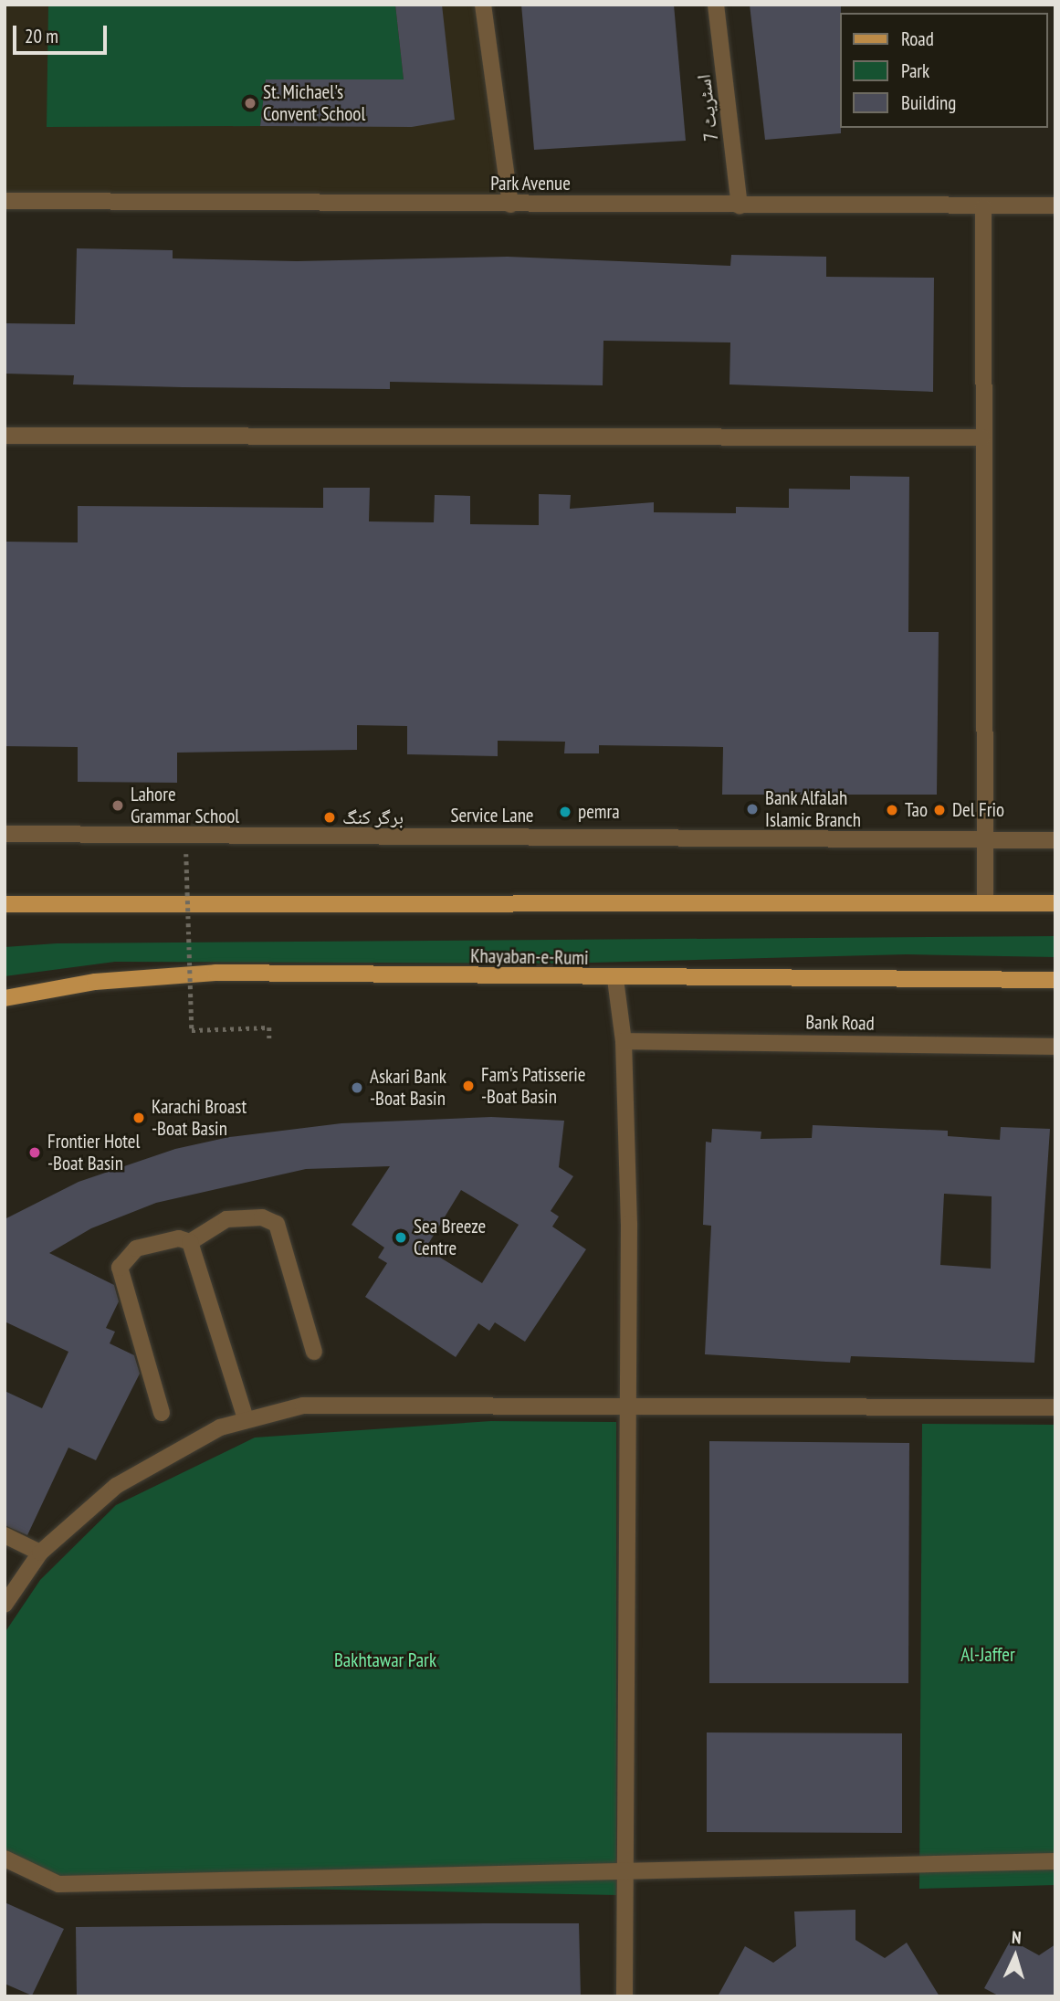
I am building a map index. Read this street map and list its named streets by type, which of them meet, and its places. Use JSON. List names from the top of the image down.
{
  "streets": {
    "main road": ["Khayaban-e-Rumi"],
    "street": [
      "اسٹریٹ 7",
      "Park Avenue",
      "Service Lane",
      "Bank Road"
    ]
  },
  "crossings": [
    ["اسٹریٹ 7", "Park Avenue"]
  ],
  "parks": ["Al-Jaffer", "Bakhtawar Park"],
  "places": [
    "St. Michael's Convent School",
    "Lahore Grammar School",
    "Bank Alfalah Islamic Branch",
    "Tao",
    "Del Frio",
    "pemra",
    "برگر کنگ",
    "Fam's Patisserie -Boat Basin",
    "Askari Bank -Boat Basin",
    "Karachi Broast -Boat Basin",
    "Frontier Hotel -Boat Basin",
    "Sea Breeze Centre"
  ],
  "legend": ["Road", "Park", "Building"],
  "scale_bar": "20 m",
  "north": "top"
}
